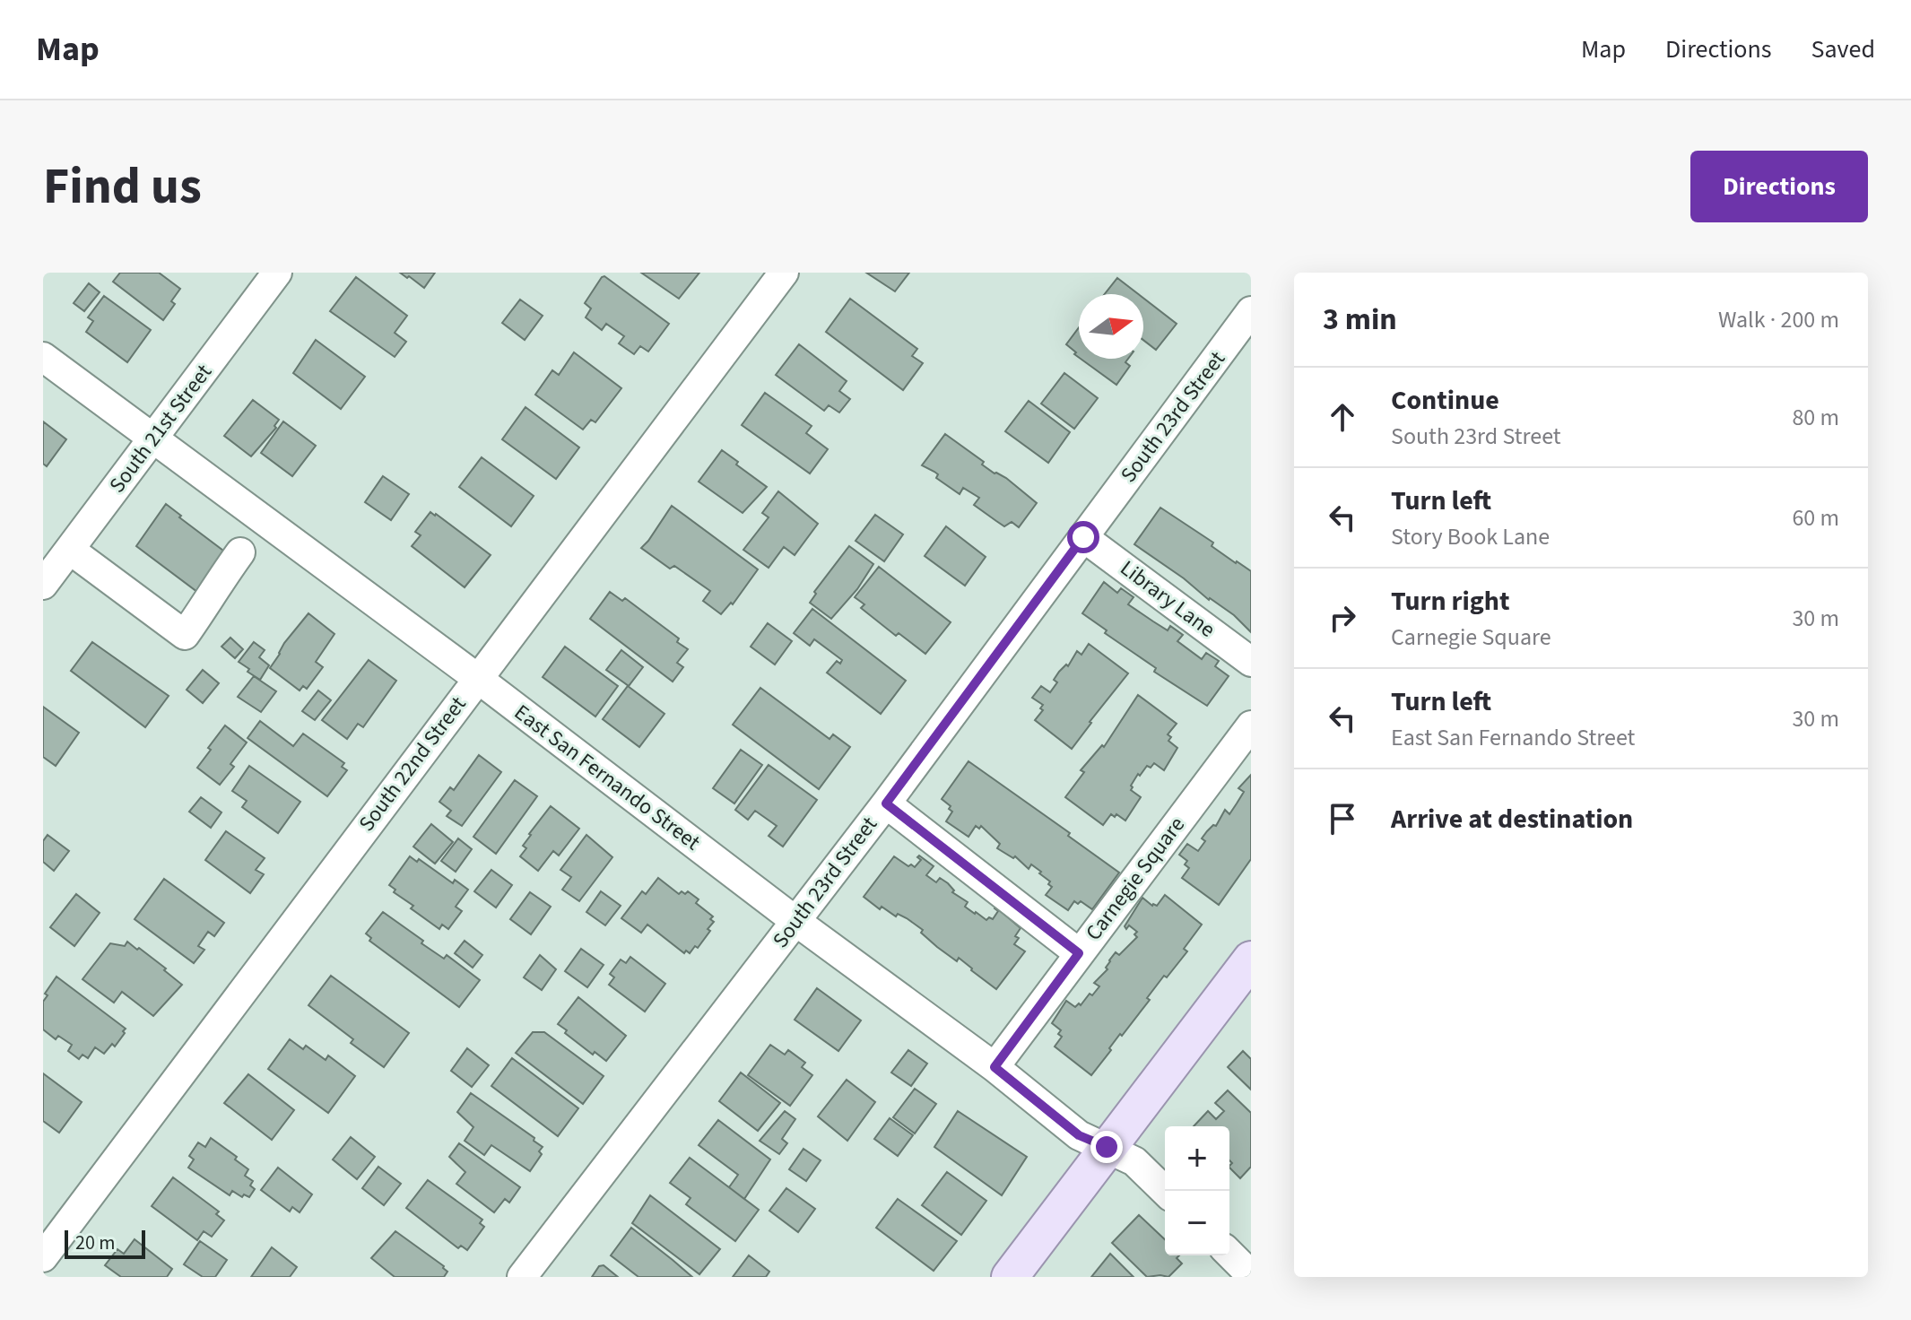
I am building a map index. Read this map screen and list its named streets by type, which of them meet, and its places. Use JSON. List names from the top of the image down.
{
  "streets": {
    "street": [
      "South 23rd Street",
      "South 21st Street",
      "Library Lane",
      "South 22nd Street",
      "East San Fernando Street",
      "Carnegie Square"
    ]
  },
  "crossings": [
    ["South 23rd Street", "Library Lane"],
    ["South 23rd Street", "East San Fernando Street"],
    ["South 21st Street", "East San Fernando Street"],
    ["South 22nd Street", "East San Fernando Street"],
    ["East San Fernando Street", "Carnegie Square"]
  ],
  "scale_bar": "20 m",
  "north": "right",
  "page": {
    "header": "Map",
    "nav": ["Map", "Directions", "Saved"],
    "buttons": "Directions",
    "title": "Find us",
    "heading": ["3 min", "Walk · 200 m"],
    "list": [
      ["Continue", "South 23rd Street", "80 m"],
      ["Turn left", "Story Book Lane", "60 m"],
      ["Turn right", "Carnegie Square", "30 m"],
      ["Turn left", "East San Fernando Street", "30 m"],
      "Arrive at destination"
    ],
    "map_buttons": ["+", "−"],
    "scale": "20 m"
  }
}
